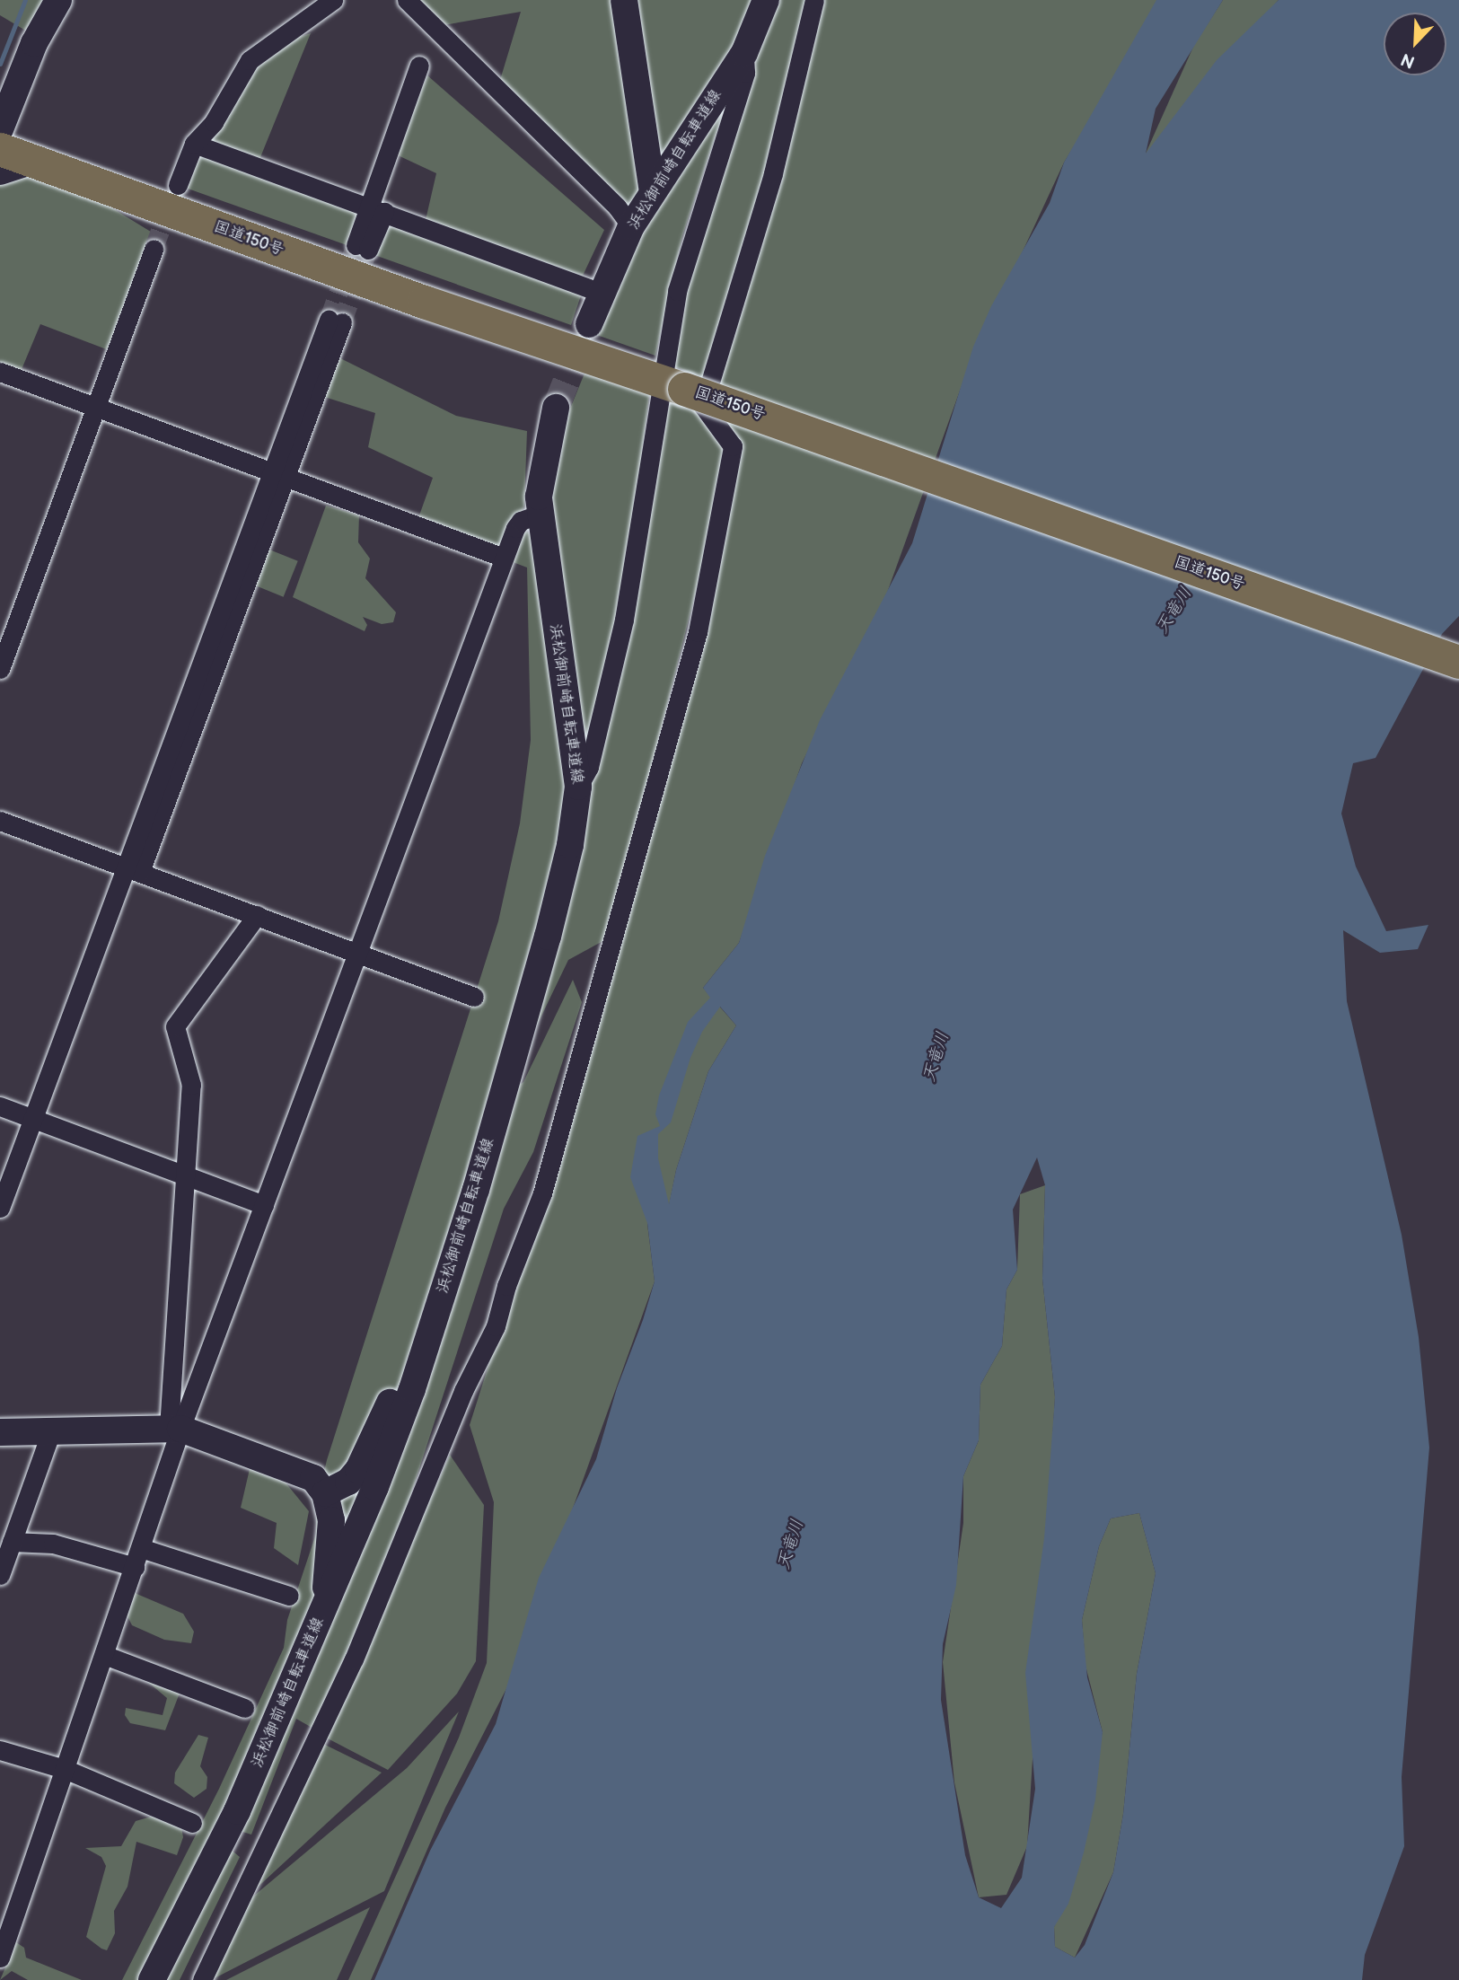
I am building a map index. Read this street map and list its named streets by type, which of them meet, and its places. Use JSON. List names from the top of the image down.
{
  "streets": {
    "highway": ["国道150号"],
    "main road": ["浜松御前崎自転車道線"]
  },
  "water": ["天竜川"],
  "north": "bottom left"
}
